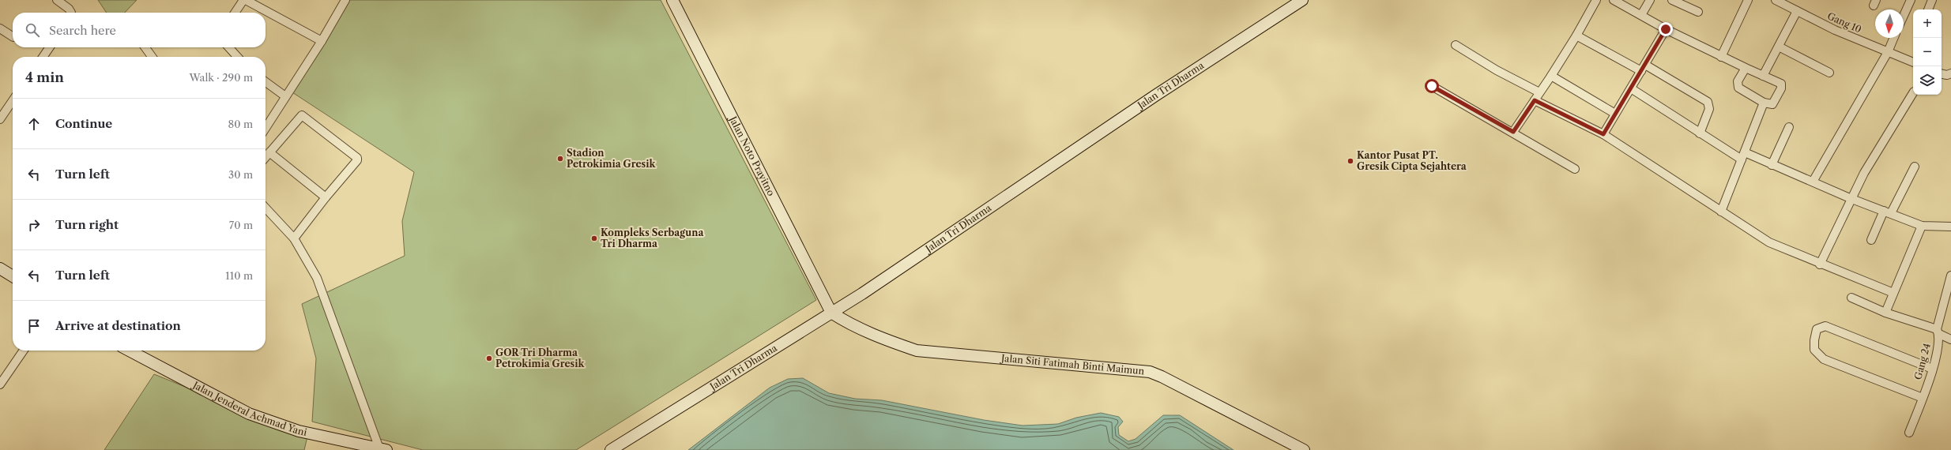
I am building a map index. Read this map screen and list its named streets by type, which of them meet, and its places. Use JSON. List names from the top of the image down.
{
  "streets": {
    "main road": [
      "Jalan Tri Dharma",
      "Jalan Noto Prayitno",
      "Jalan Siti Fatimah Binti Maimun",
      "Jalan Jenderal Achmad Yani"
    ],
    "street": ["Gang 10", "Gang 24"]
  },
  "crossings": [
    ["Jalan Tri Dharma", "Jalan Noto Prayitno"],
    ["Jalan Tri Dharma", "Jalan Siti Fatimah Binti Maimun"],
    ["Jalan Noto Prayitno", "Jalan Siti Fatimah Binti Maimun"]
  ],
  "places": [
    "Stadion Petrokimia Gresik",
    "Kantor Pusat PT. Gresik Cipta Sejahtera",
    "Kompleks Serbaguna Tri Dharma",
    "GOR Tri Dharma Petrokimia Gresik"
  ],
  "north": "bottom",
  "page": {
    "map_buttons": ["+", "−"],
    "search": "Search here",
    "heading": ["4 min", "Walk · 290 m"],
    "list": [
      ["Continue", "80 m"],
      ["Turn left", "30 m"],
      ["Turn right", "70 m"],
      ["Turn left", "110 m"],
      "Arrive at destination"
    ]
  }
}
